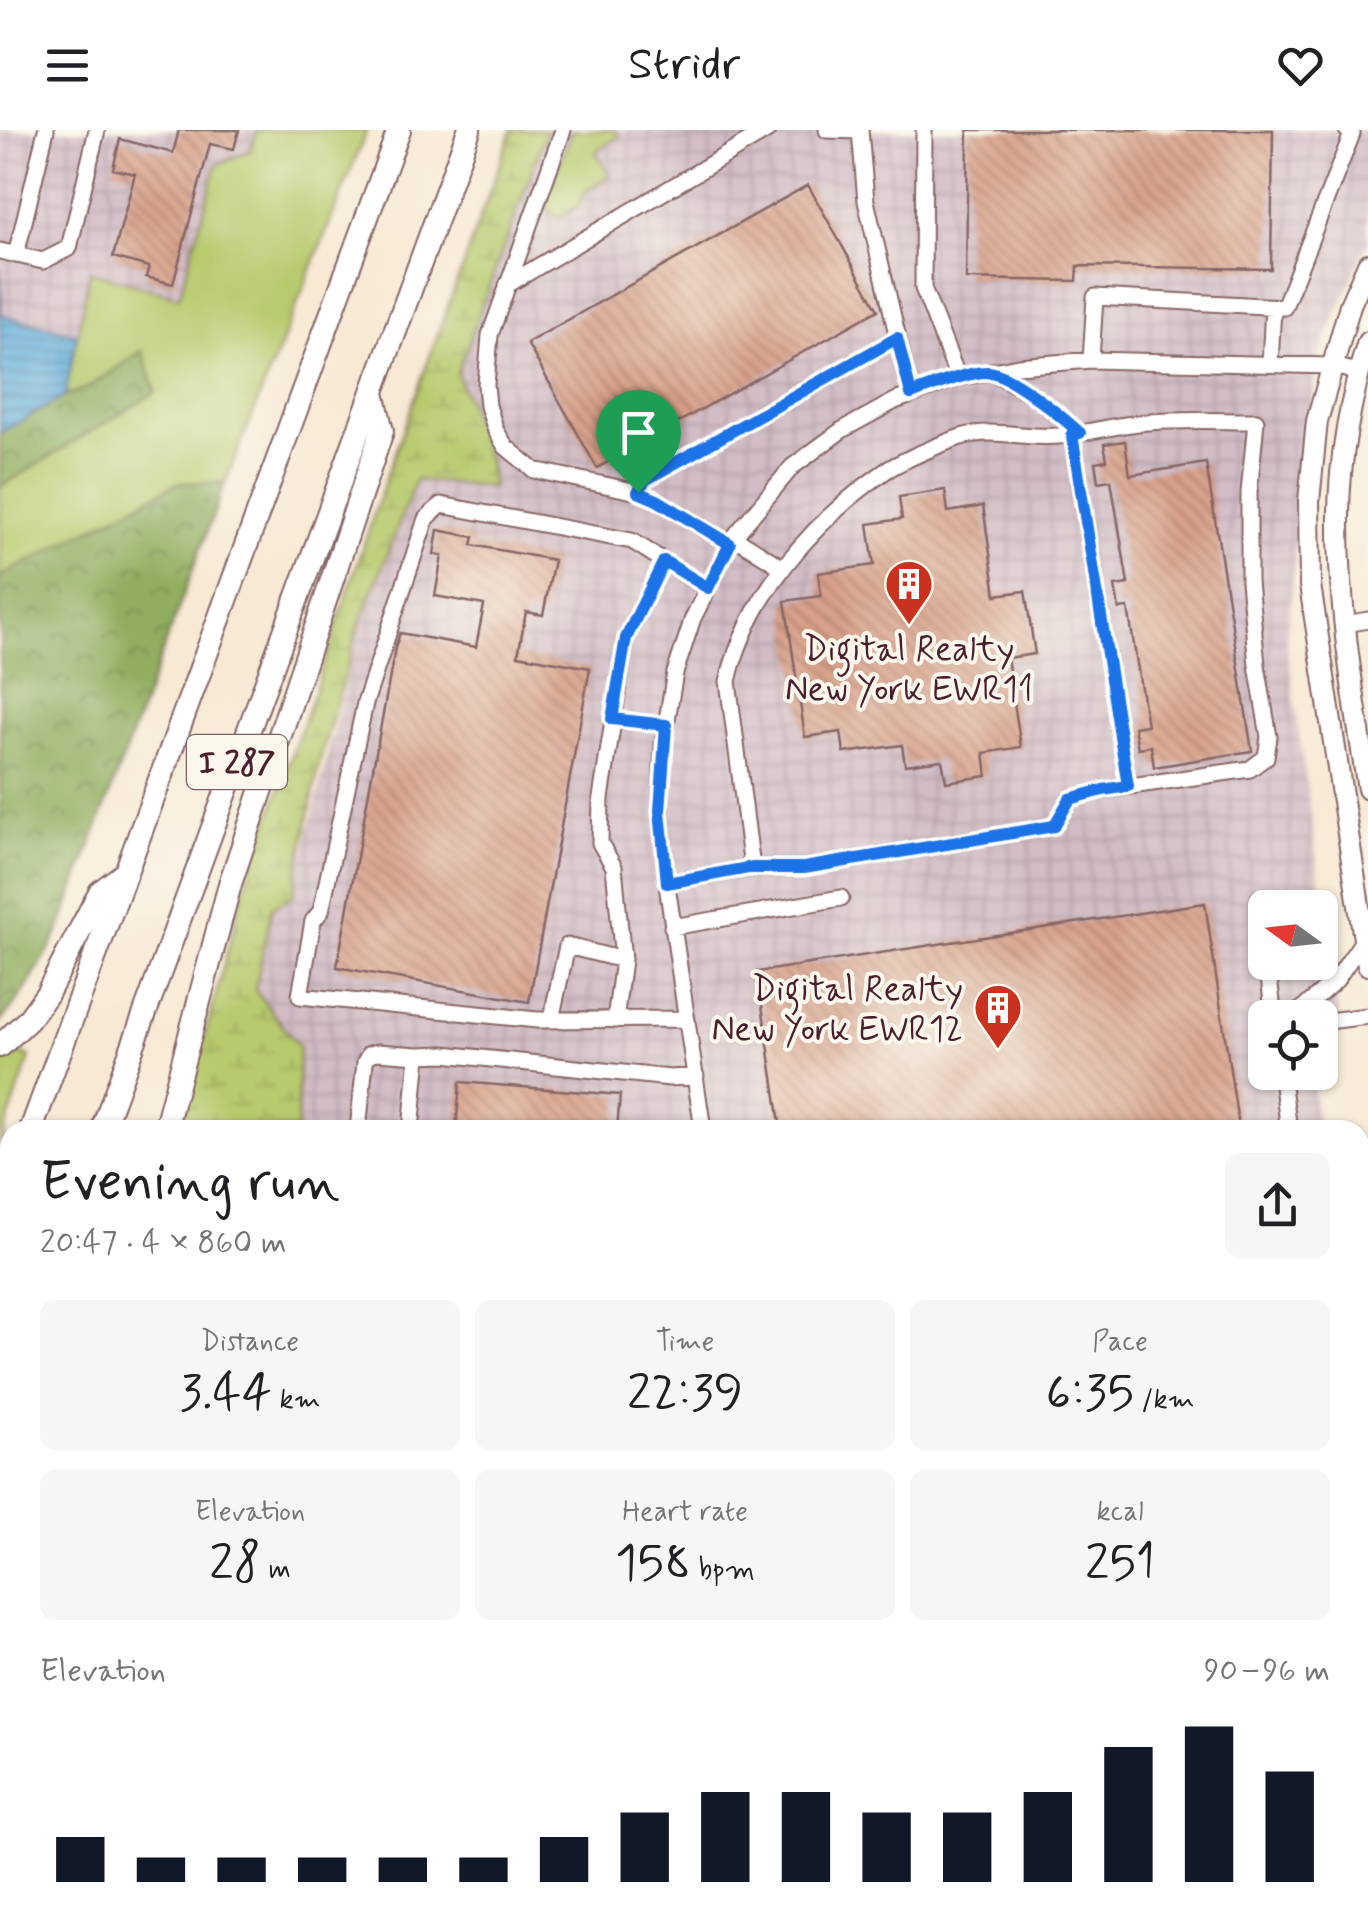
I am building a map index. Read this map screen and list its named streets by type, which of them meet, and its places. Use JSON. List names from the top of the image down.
{
  "streets": {
    "highway": ["I 287"]
  },
  "places": {
    "building": ["Digital Realty New York EWR11", "Digital Realty New York EWR12"]
  },
  "north": "left",
  "page": {
    "header": "Stridr",
    "heading": ["Evening run", "20:47 · 4 × 860 m"],
    "stats": [
      ["Distance", "3.44 km"],
      ["Time", "22:39"],
      ["Pace", "6:35 /km"],
      ["Elevation", "28 m"],
      ["Heart rate", "158 bpm"],
      ["kcal", "251"]
    ],
    "chart": ["Elevation", "90–96 m"]
  }
}
